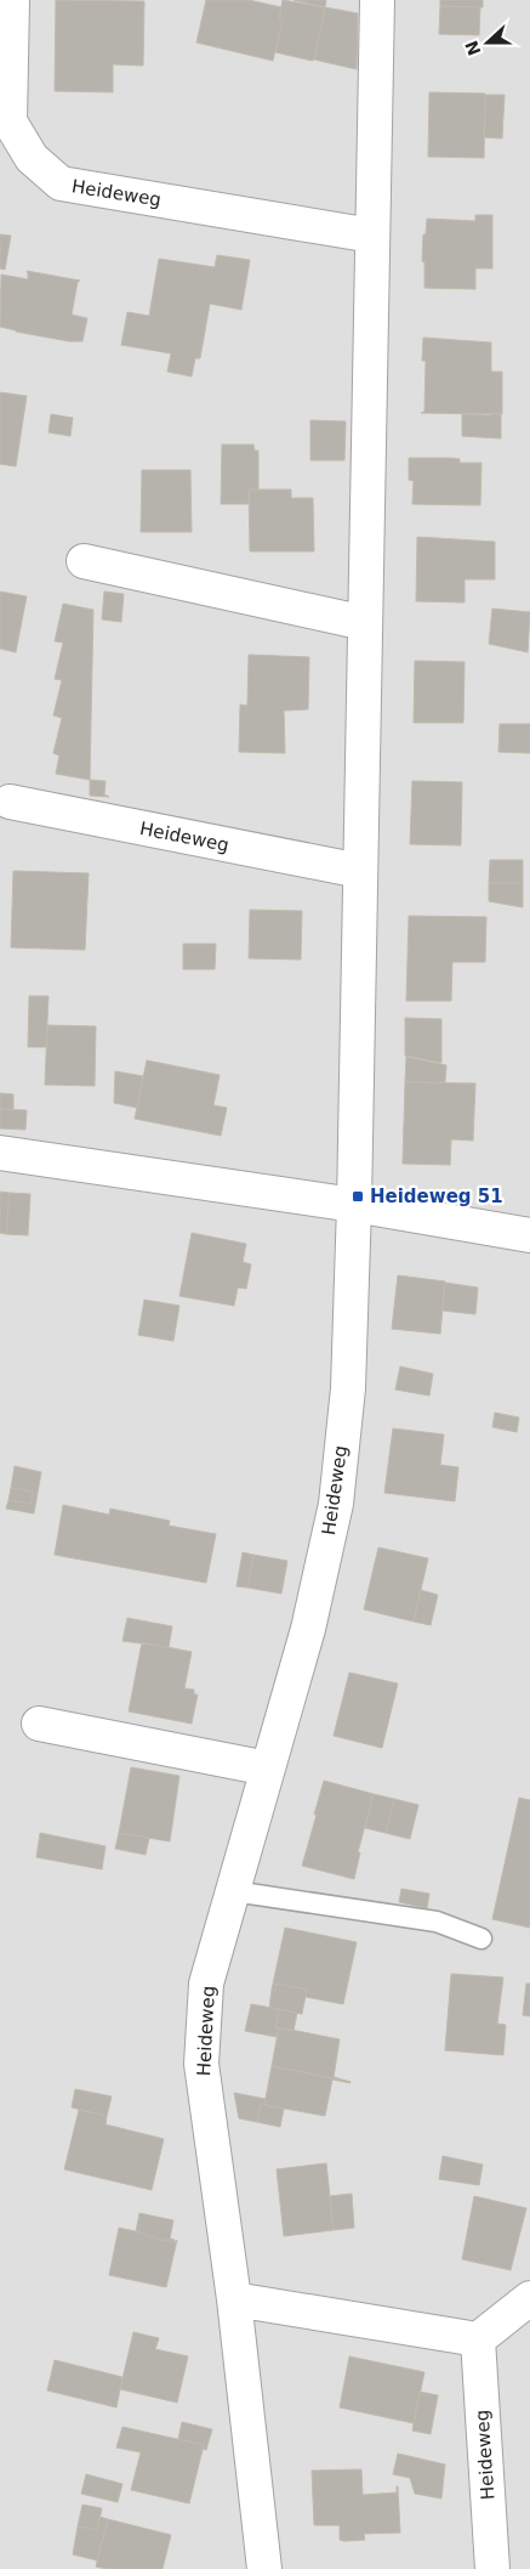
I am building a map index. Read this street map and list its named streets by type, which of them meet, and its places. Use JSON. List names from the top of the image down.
{
  "streets": {
    "street": ["Heideweg"]
  },
  "places": {
    "transit": ["Heideweg 51"]
  },
  "north": "left"
}
